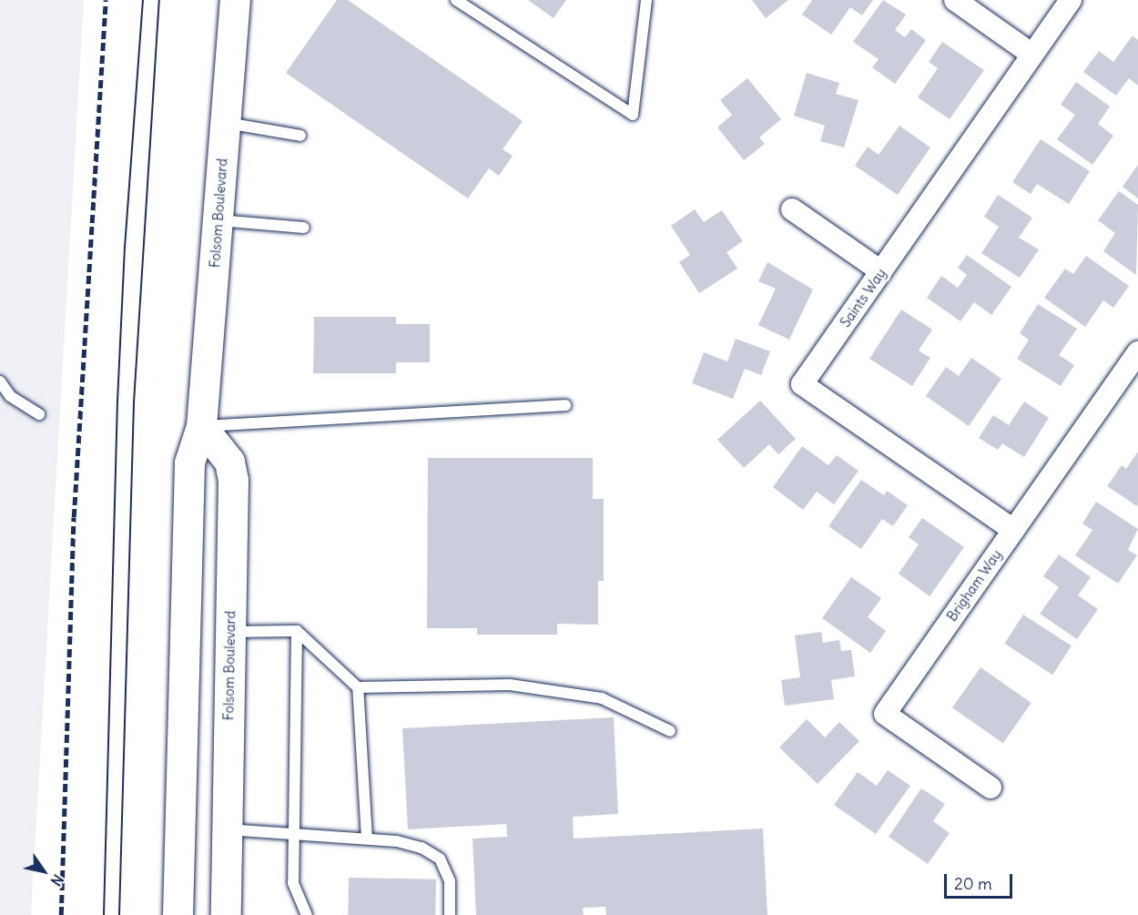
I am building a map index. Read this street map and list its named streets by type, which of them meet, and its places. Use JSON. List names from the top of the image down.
{
  "streets": {
    "main road": ["Folsom Boulevard"],
    "street": ["Saints Way", "Brigham Way"]
  },
  "crossings": [
    ["Saints Way", "Brigham Way"]
  ],
  "scale_bar": "20 m",
  "north": "bottom right"
}
